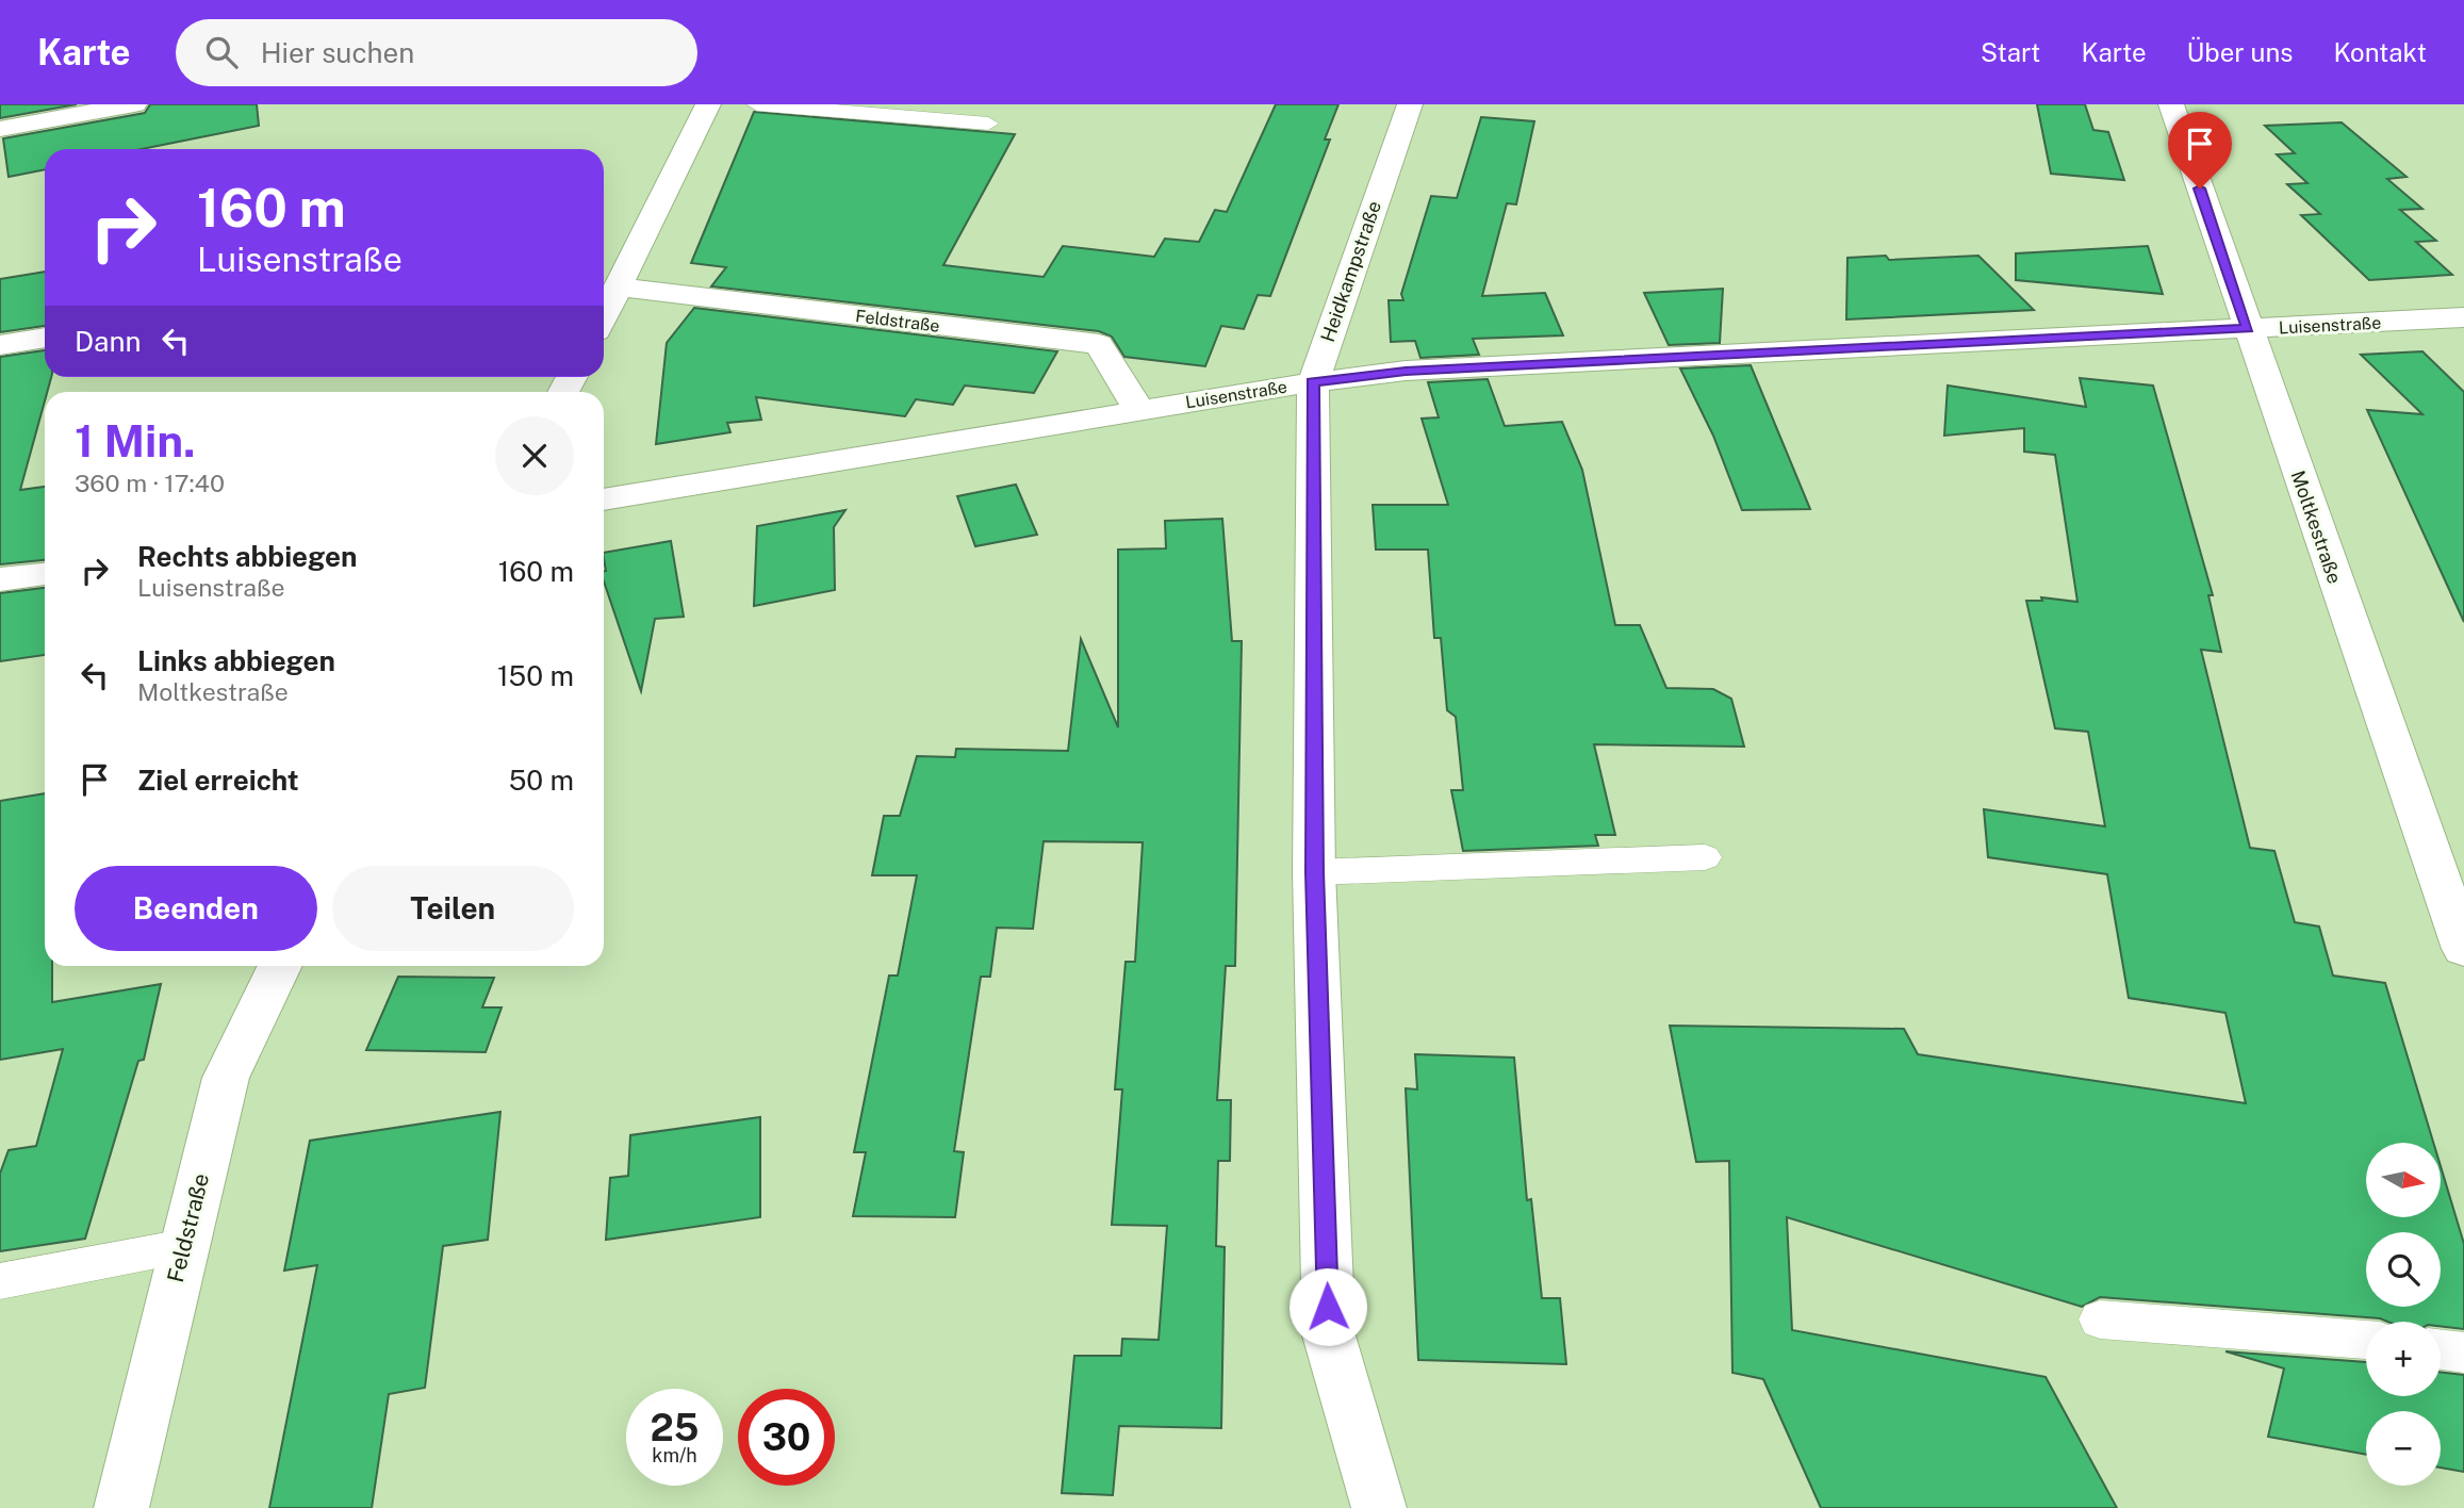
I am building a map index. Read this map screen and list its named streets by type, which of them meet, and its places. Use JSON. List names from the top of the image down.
{
  "streets": {
    "street": [
      "Heidkampstraße",
      "Feldstraße",
      "Luisenstraße",
      "Moltkestraße"
    ]
  },
  "crossings": [
    ["Heidkampstraße", "Luisenstraße"],
    ["Feldstraße", "Luisenstraße"],
    ["Luisenstraße", "Moltkestraße"]
  ],
  "north": "right",
  "page": {
    "header": "Karte",
    "search": "Hier suchen",
    "nav": [
      "Start",
      "Karte",
      "Über uns",
      "Kontakt"
    ],
    "turn": ["160 m", "Luisenstraße"],
    "then": "Dann",
    "heading": ["1 Min.", "360 m · 17:40"],
    "list": [
      {
        "name": "Rechts abbiegen",
        "note": "Luisenstraße",
        "value": "160 m"
      },
      {
        "name": "Links abbiegen",
        "note": "Moltkestraße",
        "value": "150 m"
      },
      {
        "name": "Ziel erreicht",
        "value": "50 m"
      }
    ],
    "buttons": ["Beenden", "Teilen"],
    "map_buttons": ["+", "−"],
    "speed": "25 km/h",
    "limit": "30"
  }
}
